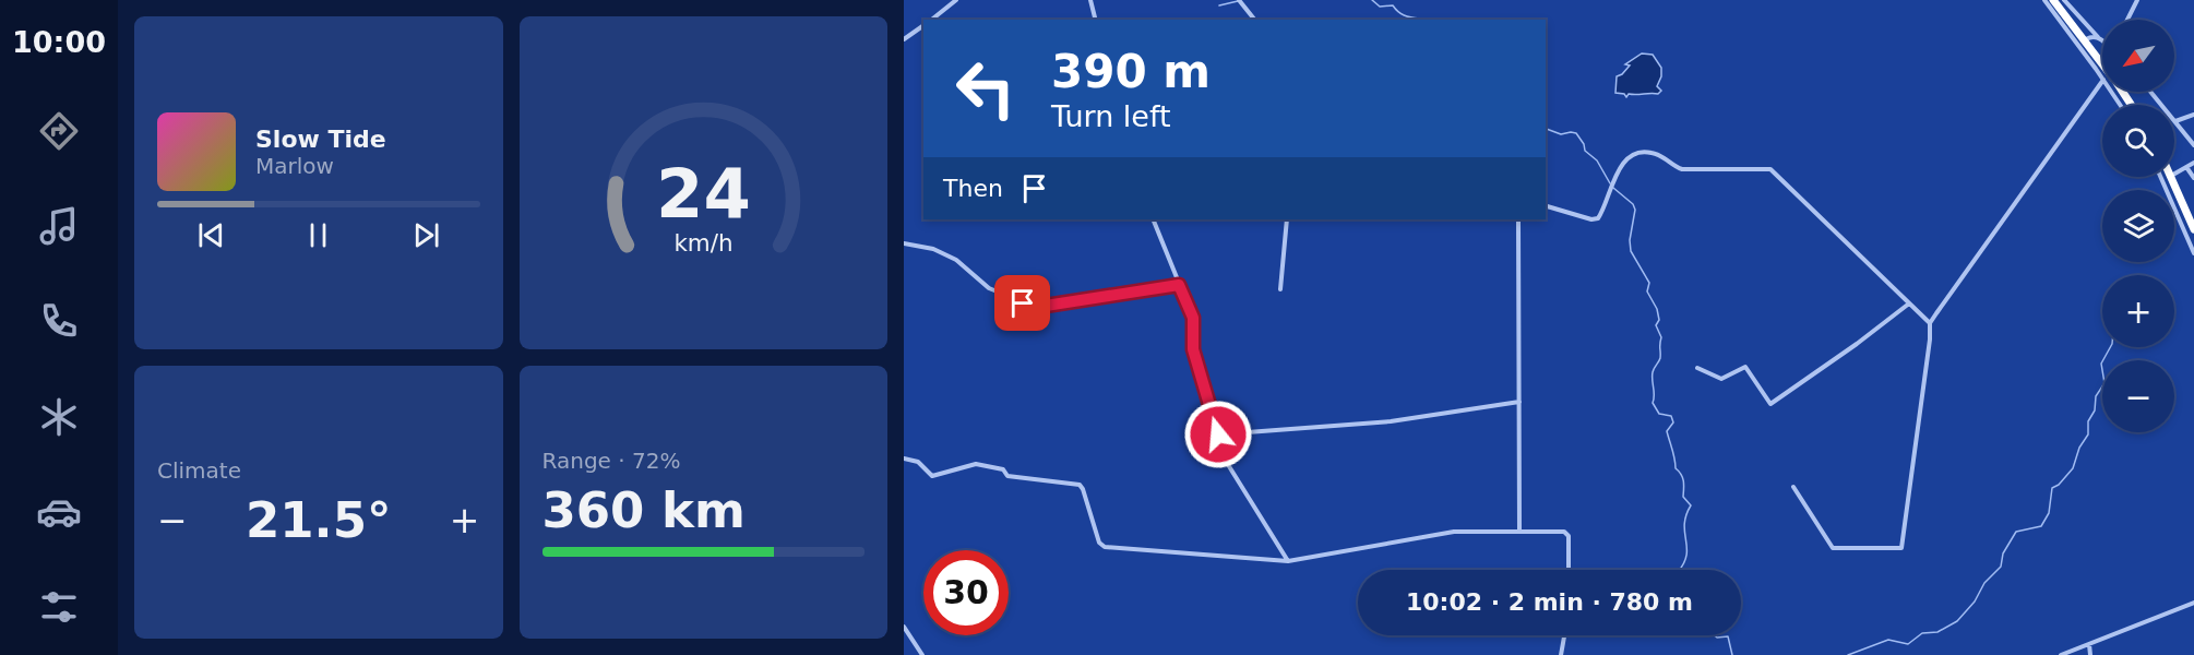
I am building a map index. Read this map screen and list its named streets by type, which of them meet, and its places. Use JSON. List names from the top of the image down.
{
  "north": "bottom left",
  "page": {
    "tabs": "10:00",
    "map_buttons": ["+", "−"],
    "turn": ["390 m", "Turn left"],
    "song": ["Slow Tide", "Marlow"],
    "then": "Then",
    "tile": [
      "Climate",
      ["Range · 72%", "360 km"]
    ],
    "heat": ["−", "21.5°", "+"],
    "limit": "30",
    "trip": "10:02 · 2 min · 780 m",
    "gauge": ["24", "km/h"]
  }
}
